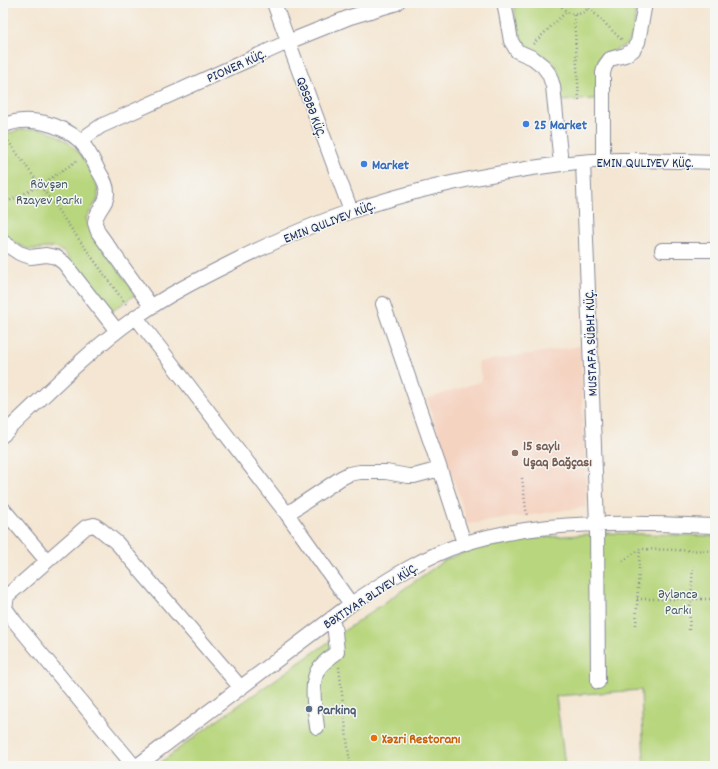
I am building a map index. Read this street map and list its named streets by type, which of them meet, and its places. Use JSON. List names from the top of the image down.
{
  "streets": {
    "street": [
      "PIONER KÜÇ.",
      "QƏSƏBƏ KÜÇ.",
      "EMIN QULIYEV KÜÇ.",
      "MUSTAFA SÜBHI KÜÇ.",
      "BƏXTIYAR ƏLIYEV KÜÇ."
    ]
  },
  "crossings": [
    ["PIONER KÜÇ.", "QƏSƏBƏ KÜÇ."],
    ["QƏSƏBƏ KÜÇ.", "EMIN QULIYEV KÜÇ."],
    ["EMIN QULIYEV KÜÇ.", "MUSTAFA SÜBHI KÜÇ."],
    ["MUSTAFA SÜBHI KÜÇ.", "BƏXTIYAR ƏLIYEV KÜÇ."]
  ],
  "parks": ["Rövşən Rzayev Parkı", "Əyləncə Parkı"],
  "places": [
    "25 Market",
    "Market",
    "15 saylı Uşaq Bağçası",
    "Parkinq",
    "Xəzri Restoranı"
  ]
}
